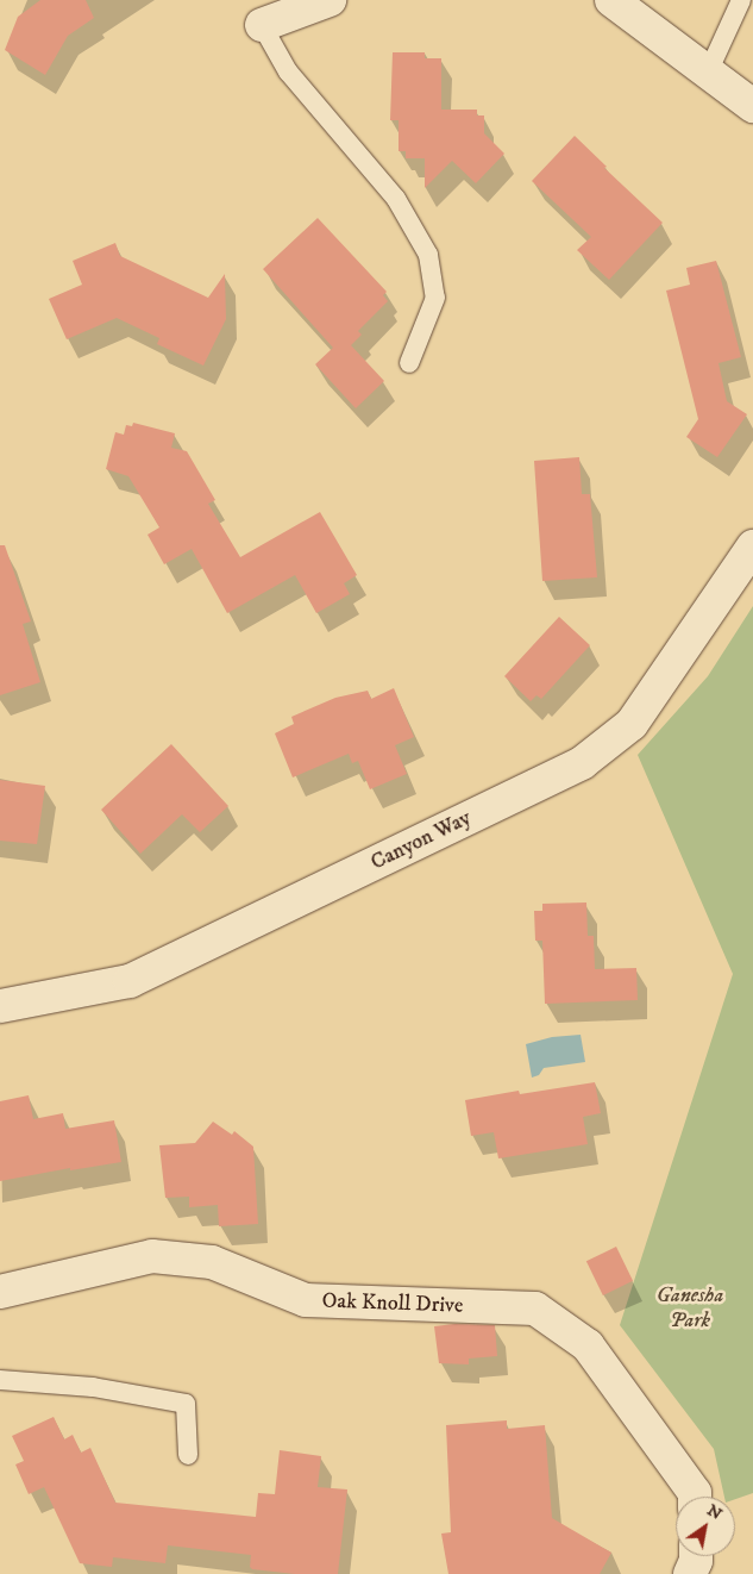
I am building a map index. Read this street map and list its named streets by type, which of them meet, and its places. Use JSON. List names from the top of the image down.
{
  "streets": {
    "street": ["Canyon Way", "Oak Knoll Drive"]
  },
  "parks": ["Ganesha Park"],
  "north": "top right"
}
